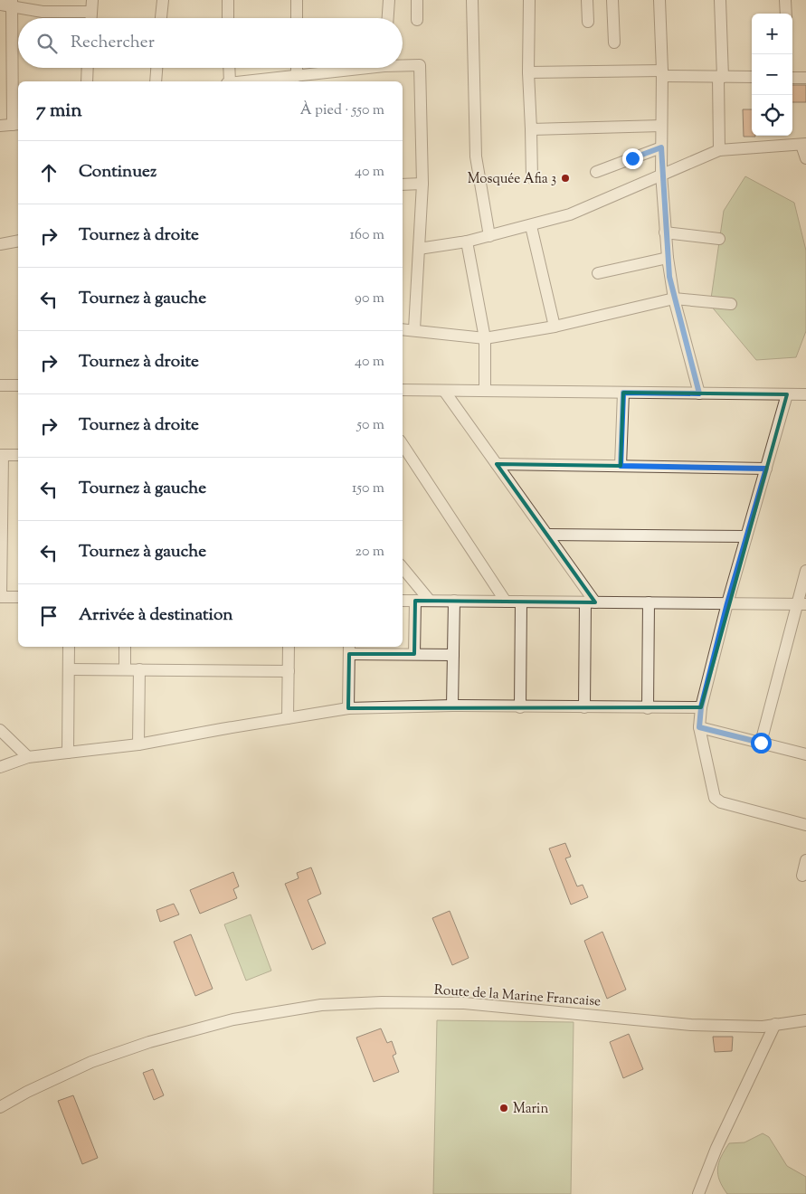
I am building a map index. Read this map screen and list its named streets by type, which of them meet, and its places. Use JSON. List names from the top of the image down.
{
  "streets": {
    "street": ["Route de la Marine Francaise"]
  },
  "places": ["Mosquée Afia 3", "Marin"],
  "page": {
    "map_buttons": ["+", "−"],
    "search": "Rechercher",
    "heading": ["7 min", "À pied · 550 m"],
    "list": [
      ["Continuez", "40 m"],
      ["Tournez à droite", "160 m"],
      ["Tournez à gauche", "90 m"],
      ["Tournez à droite", "40 m"],
      ["Tournez à droite", "50 m"],
      ["Tournez à gauche", "150 m"],
      ["Tournez à gauche", "20 m"],
      "Arrivée à destination"
    ]
  }
}
